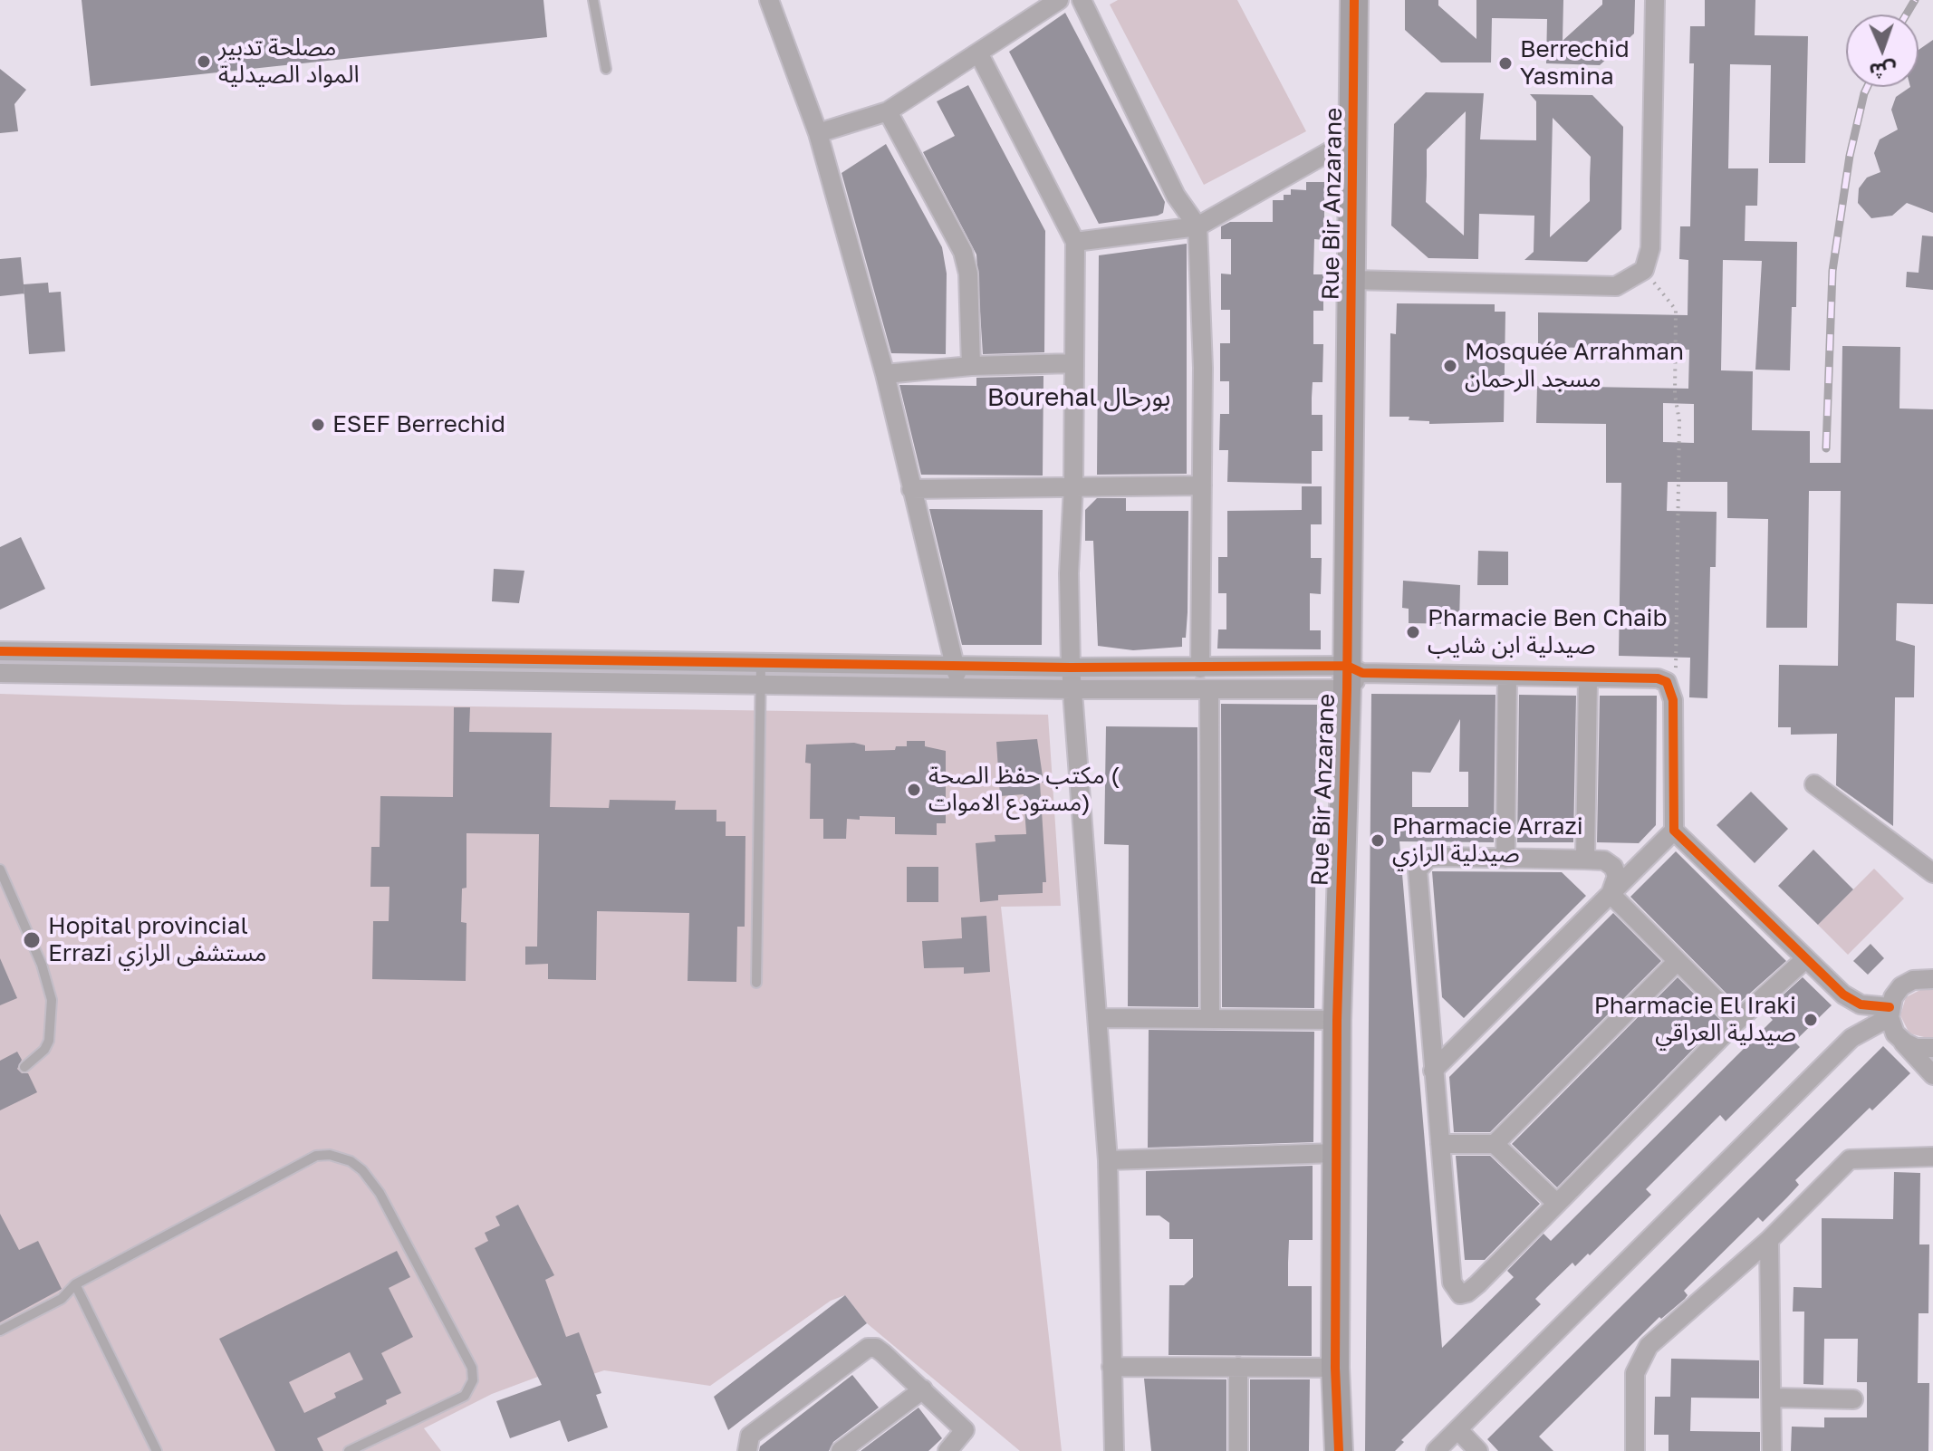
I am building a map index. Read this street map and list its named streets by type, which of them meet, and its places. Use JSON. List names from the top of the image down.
{
  "streets": {
    "street": ["Rue Bir Anzarane"]
  },
  "districts": ["Bourehal بورحال"],
  "places": [
    "مصلحة تدبير المواد الصيدلية",
    "Berrechid Yasmina",
    "Mosquée Arrahman مسجد الرحمان",
    "ESEF Berrechid",
    "Pharmacie Ben Chaib صيدلية ابن شايب",
    "مكتب حفظ الصحة ( مستودع الاموات)",
    "Pharmacie Arrazi صيدلية الرازي",
    "Hopital provincial Errazi مستشفى الرازي",
    "Pharmacie El Iraki صيدلية العراقي"
  ],
  "north": "bottom"
}
